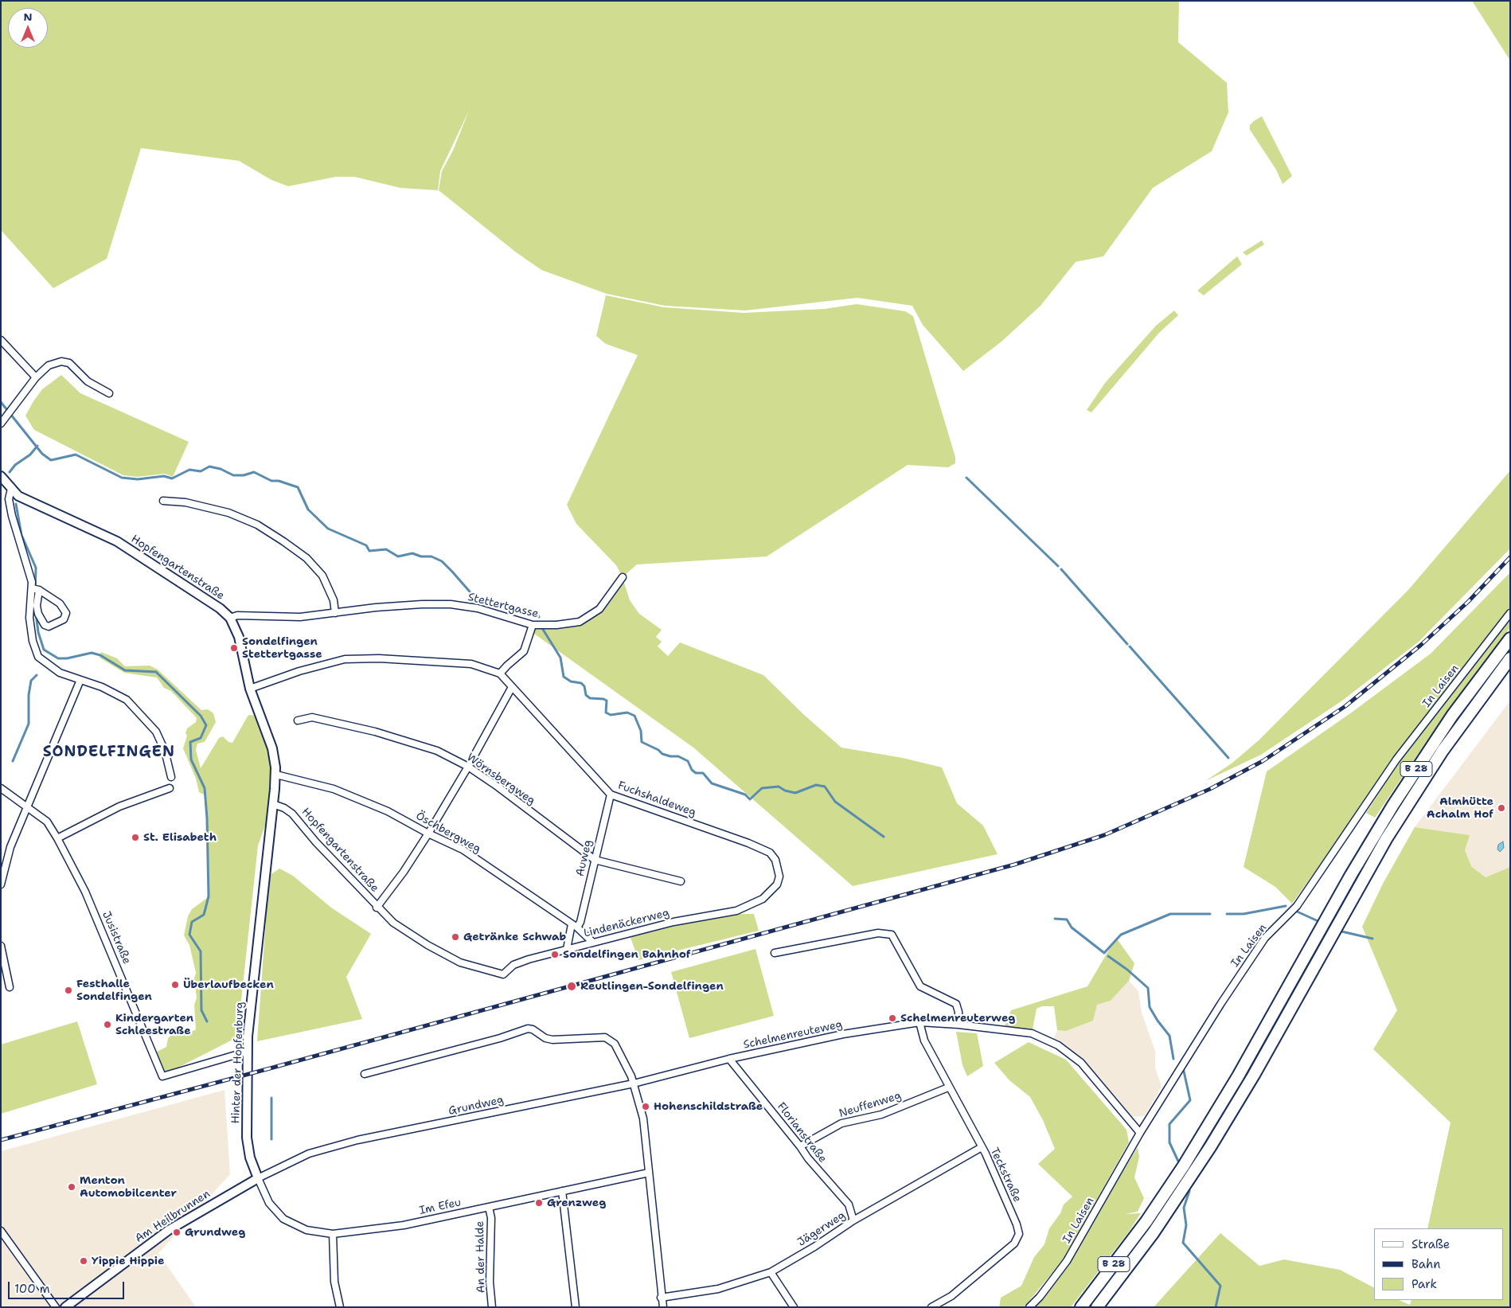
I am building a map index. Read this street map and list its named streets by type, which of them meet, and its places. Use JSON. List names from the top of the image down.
{
  "streets": {
    "highway": ["B 28"],
    "street": [
      "Hopfengartenstraße",
      "Stettertgasse",
      "In Laisen",
      "Wörnsbergweg",
      "Fuchshaldeweg",
      "Öschbergweg",
      "Auweg",
      "Lindenäckerweg",
      "Jusistraße",
      "Schelmenreuteweg",
      "Hinter der Hopfenburg",
      "Neuffenweg",
      "Grundweg",
      "Florianstraße",
      "Teckstraße",
      "Im Efeu",
      "Am Heilbrunnen",
      "Jägerweg",
      "An der Halde"
    ]
  },
  "crossings": [
    ["Hopfengartenstraße", "Stettertgasse"],
    ["Hopfengartenstraße", "Öschbergweg"],
    ["Hopfengartenstraße", "Lindenäckerweg"],
    ["Hopfengartenstraße", "Hinter der Hopfenburg"],
    ["In Laisen", "Schelmenreuteweg"],
    ["Wörnsbergweg", "Auweg"],
    ["Fuchshaldeweg", "Auweg"],
    ["Fuchshaldeweg", "Lindenäckerweg"],
    ["Öschbergweg", "Auweg"],
    ["Öschbergweg", "Lindenäckerweg"],
    ["Auweg", "Lindenäckerweg"],
    ["Jusistraße", "Hinter der Hopfenburg"],
    ["Schelmenreuteweg", "Grundweg"],
    ["Schelmenreuteweg", "Florianstraße"],
    ["Schelmenreuteweg", "Teckstraße"],
    ["Hinter der Hopfenburg", "Grundweg"],
    ["Hinter der Hopfenburg", "Im Efeu"],
    ["Hinter der Hopfenburg", "Am Heilbrunnen"],
    ["Neuffenweg", "Florianstraße"],
    ["Neuffenweg", "Teckstraße"],
    ["Grundweg", "Im Efeu"],
    ["Grundweg", "Am Heilbrunnen"],
    ["Florianstraße", "Jägerweg"],
    ["Teckstraße", "Jägerweg"],
    ["Im Efeu", "Am Heilbrunnen"],
    ["Im Efeu", "An der Halde"]
  ],
  "districts": ["SONDELFINGEN"],
  "places": [
    "Sondelfingen Stettertgasse",
    "Almhütte Achalm Hof",
    "St. Elisabeth",
    "Getränke Schwab",
    "Sondelfingen Bahnhof",
    "Überlaufbecken",
    "Reutlingen-Sondelfingen",
    "Festhalle Sondelfingen",
    "Schelmenreuterweg",
    "Kindergarten Schleestraße",
    "Hohenschildstraße",
    "Menton Automobilcenter",
    "Grenzweg",
    "Grundweg",
    "Yippie Hippie"
  ],
  "legend": ["Straße", "Bahn", "Park"],
  "scale_bar": "100 m",
  "north": "top"
}
